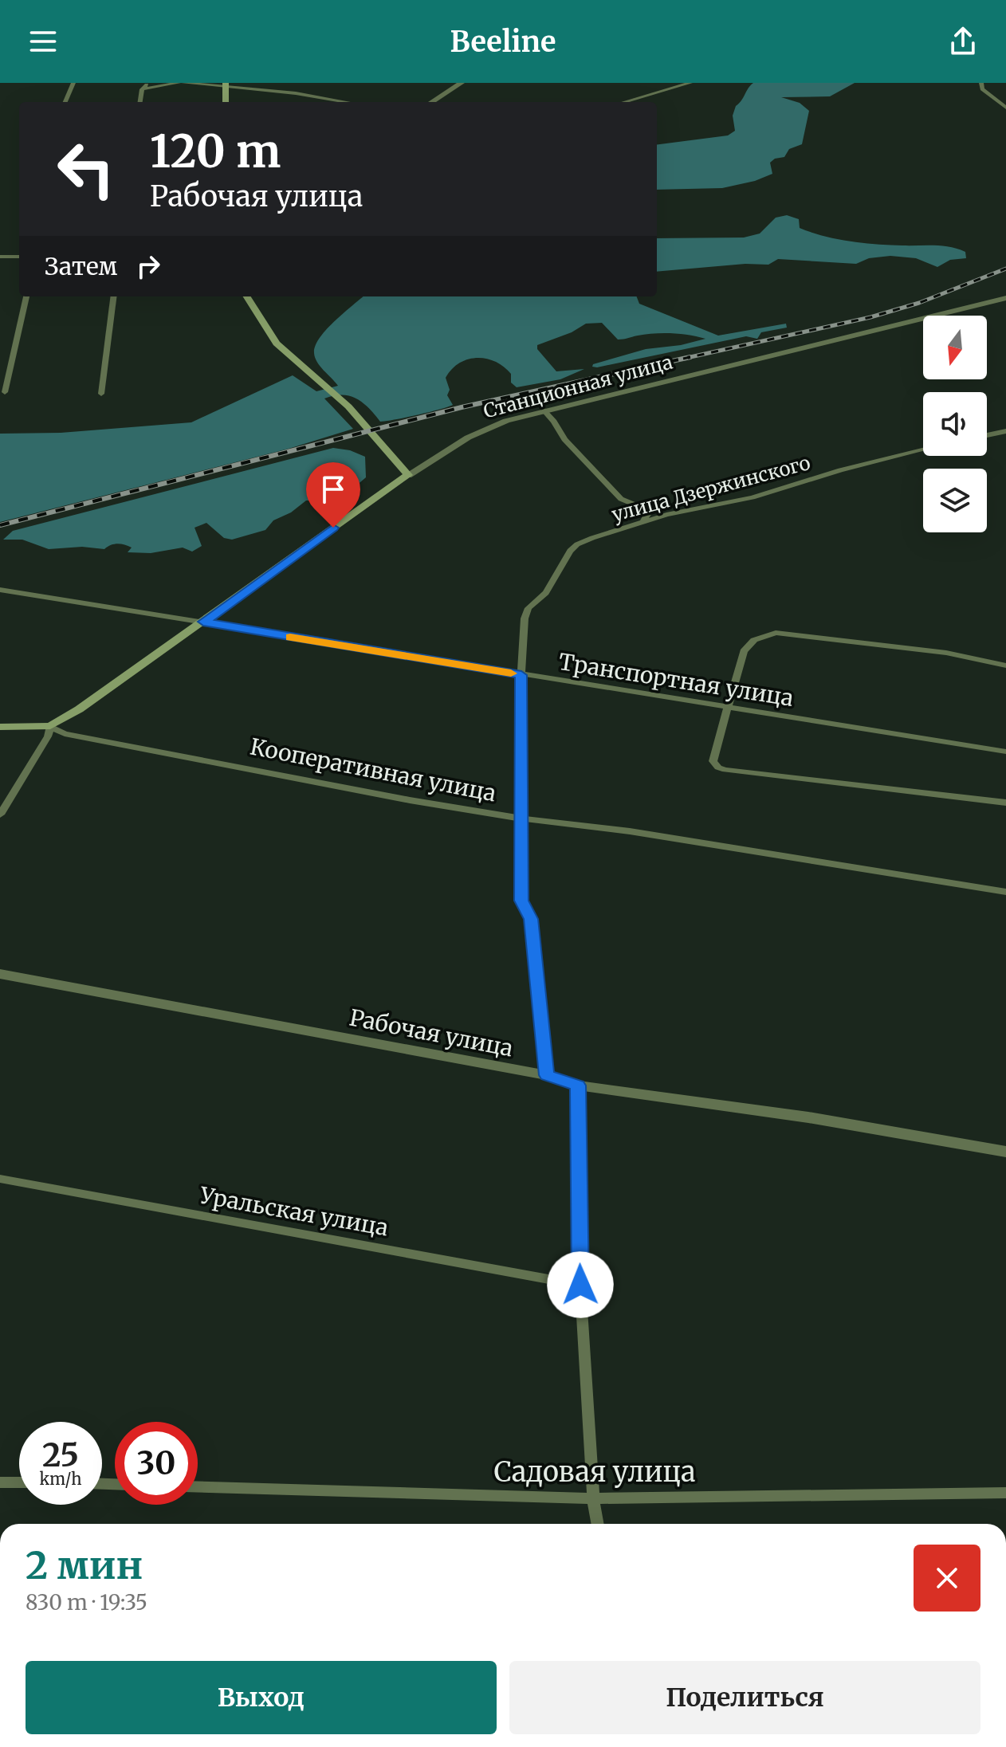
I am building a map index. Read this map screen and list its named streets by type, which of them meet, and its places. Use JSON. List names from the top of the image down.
{
  "streets": {
    "main road": ["Станционная улица", "Кооперативная улица"],
    "street": [
      "улица Дзержинского",
      "Транспортная улица",
      "Рабочая улица",
      "Уральская улица",
      "Садовая улица"
    ]
  },
  "crossings": [
    ["Станционная улица", "Транспортная улица"],
    ["Станционная улица", "Кооперативная улица"],
    ["улица Дзержинского", "Транспортная улица"]
  ],
  "north": "bottom",
  "page": {
    "header": "Beeline",
    "turn": ["120 m", "Рабочая улица"],
    "then": "Затем",
    "speed": "25 km/h",
    "limit": "30",
    "heading": ["2 мин", "830 m · 19:35"],
    "buttons": ["Выход", "Поделиться"]
  }
}
